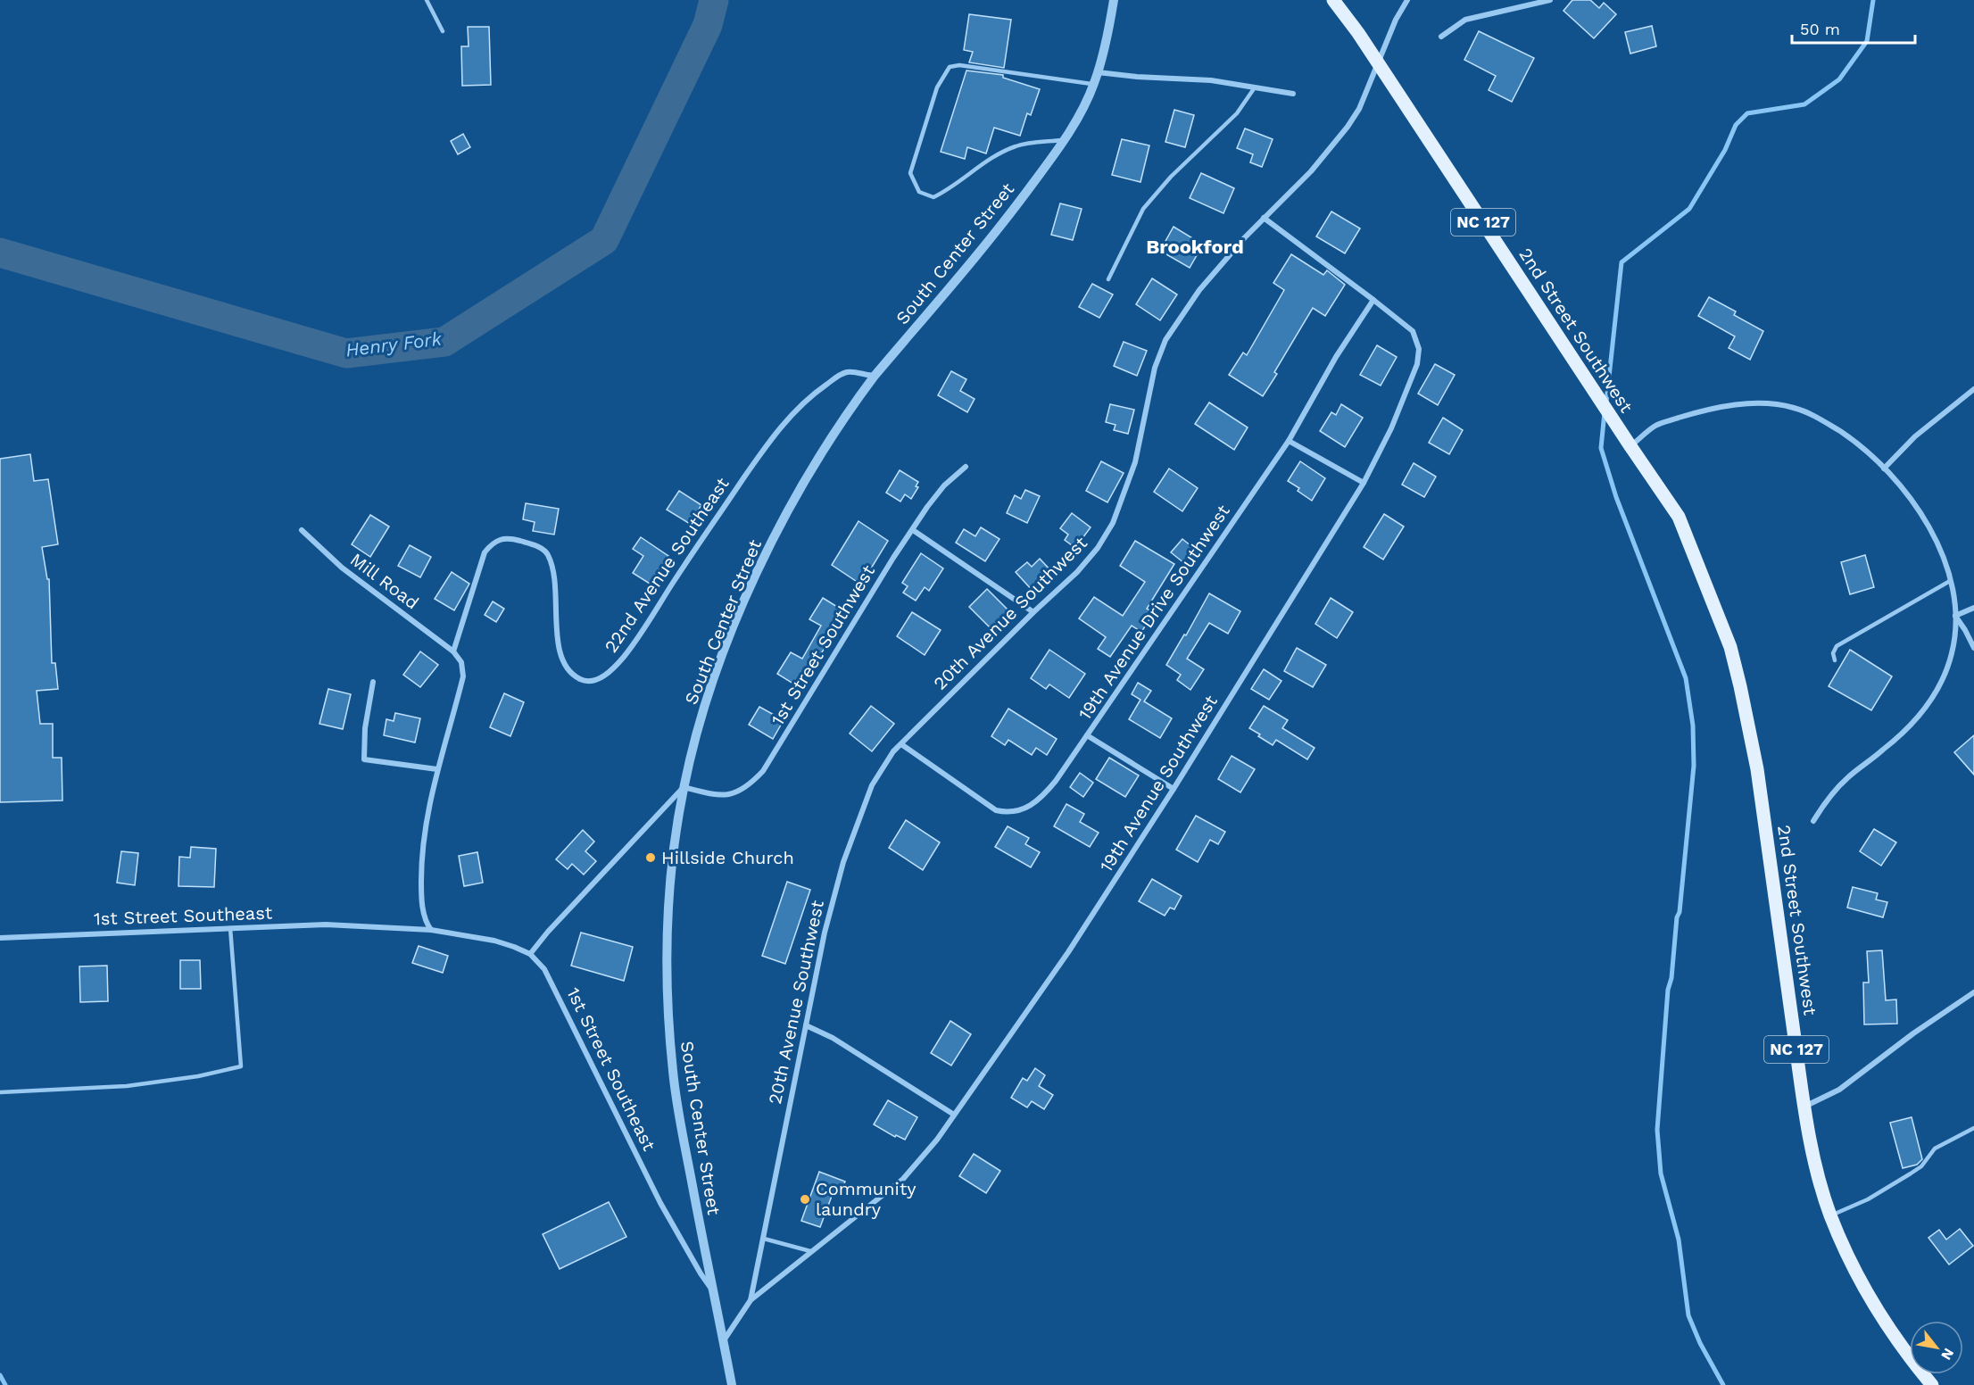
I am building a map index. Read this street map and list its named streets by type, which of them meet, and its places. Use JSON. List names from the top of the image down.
{
  "streets": {
    "main road": ["NC 127", "2nd Street Southwest"],
    "street": [
      "South Center Street",
      "22nd Avenue Southeast",
      "Mill Road",
      "19th Avenue Drive Southwest",
      "20th Avenue Southwest",
      "1st Street Southwest",
      "19th Avenue Southwest",
      "1st Street Southeast"
    ]
  },
  "crossings": [
    ["South Center Street", "22nd Avenue Southeast"],
    ["South Center Street", "1st Street Southwest"],
    ["South Center Street", "19th Avenue Southwest"],
    ["South Center Street", "1st Street Southeast"],
    ["2nd Street Southwest", "20th Avenue Southwest"],
    ["22nd Avenue Southeast", "Mill Road"],
    ["19th Avenue Drive Southwest", "20th Avenue Southwest"],
    ["19th Avenue Drive Southwest", "19th Avenue Southwest"],
    ["20th Avenue Southwest", "19th Avenue Southwest"]
  ],
  "districts": ["Brookford"],
  "water": ["Henry Fork"],
  "places": ["Hillside Church", "Community laundry"],
  "scale_bar": "50 m",
  "north": "bottom right"
}
